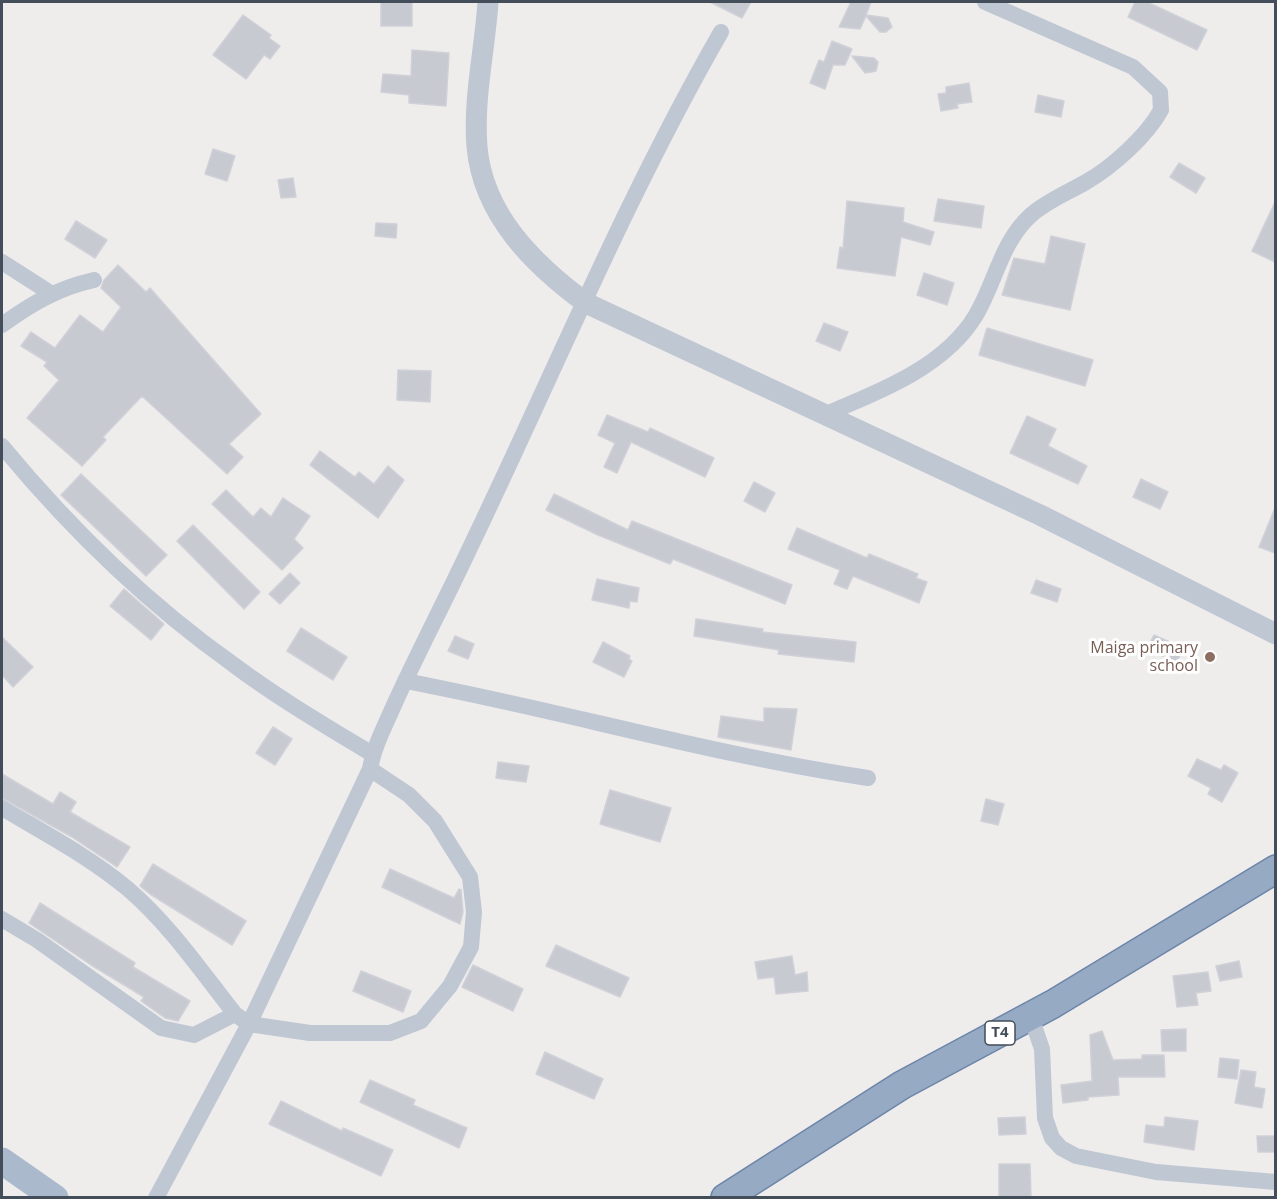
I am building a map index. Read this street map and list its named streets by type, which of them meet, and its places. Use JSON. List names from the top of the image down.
{
  "streets": {
    "highway": ["T4"]
  },
  "places": ["Maiga primary school"]
}
